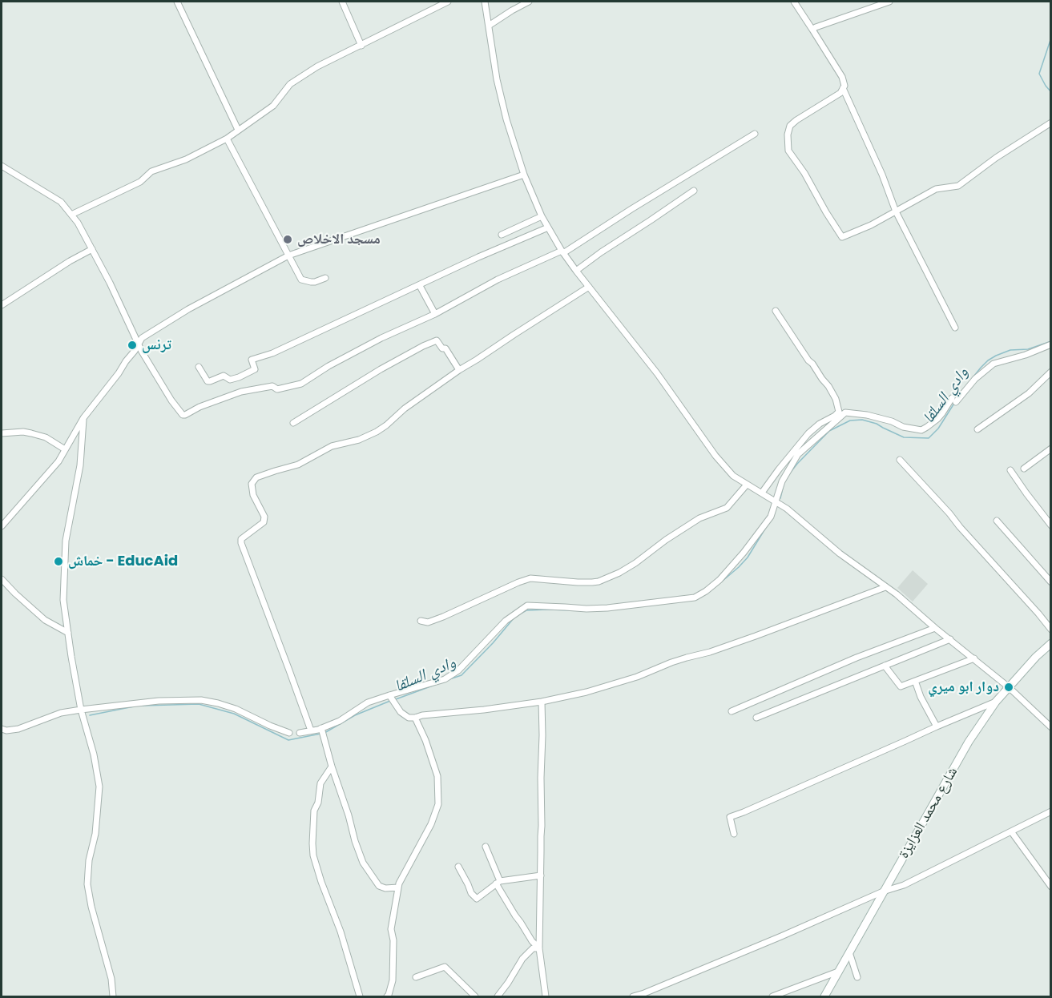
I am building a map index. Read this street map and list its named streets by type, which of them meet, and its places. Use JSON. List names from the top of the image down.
{
  "streets": {
    "main road": ["شارع محمد العزايزة"]
  },
  "water": ["وادي السلقا"],
  "places": [
    "مسجد الاخلاص",
    "ترنس",
    "خماش - EducAid",
    "دوار ابو ميري"
  ]
}
